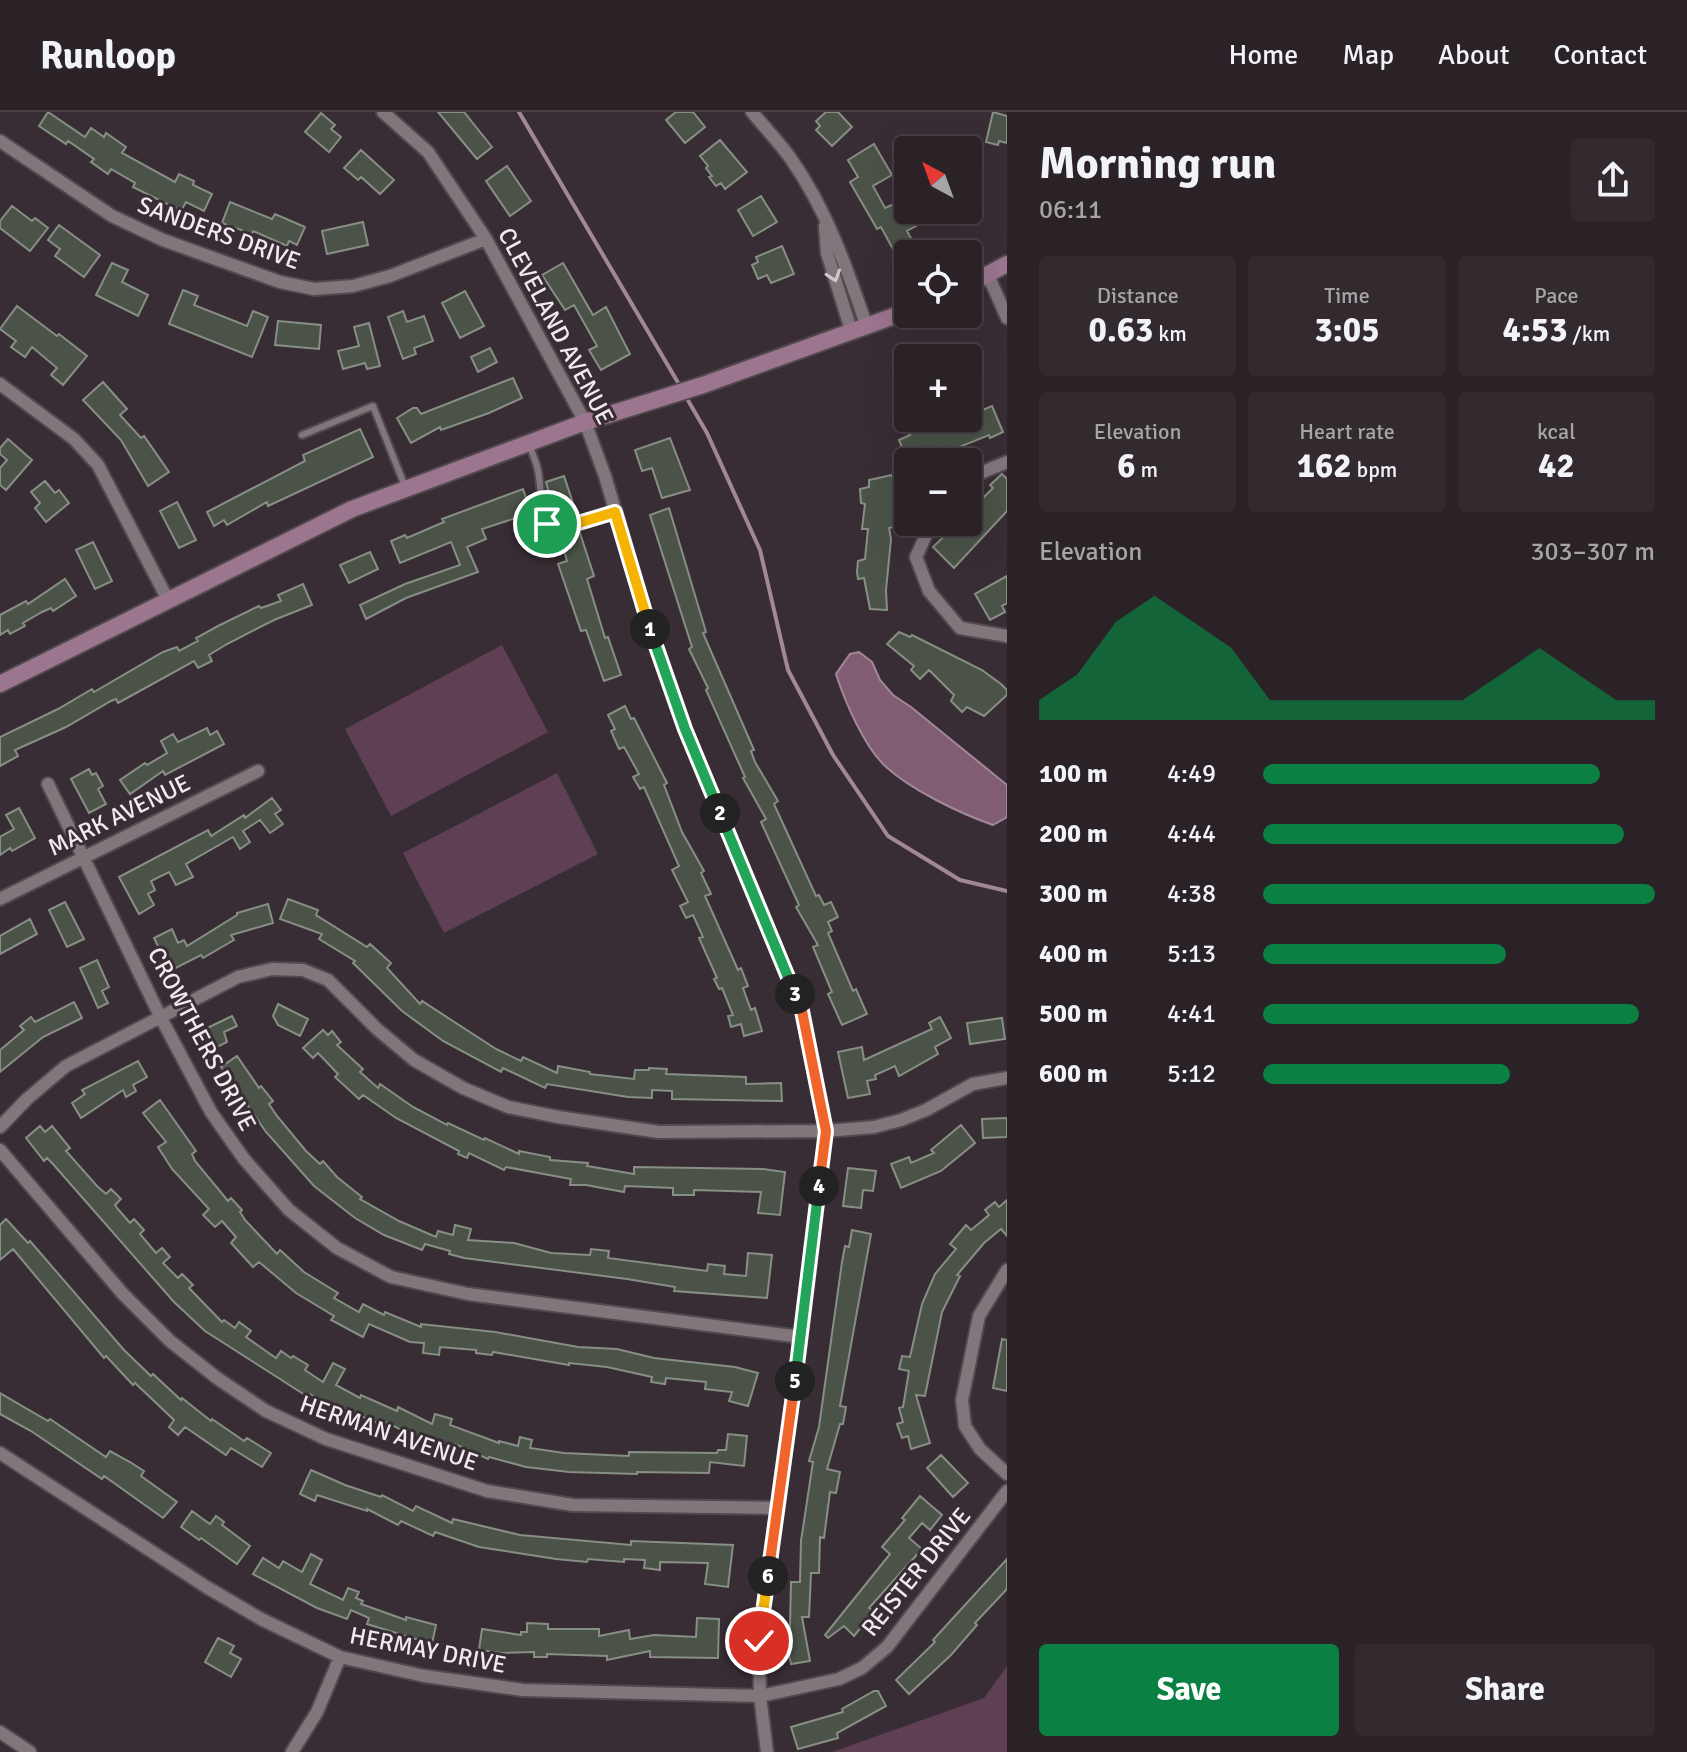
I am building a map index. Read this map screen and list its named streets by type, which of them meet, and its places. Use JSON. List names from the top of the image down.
{
  "streets": {
    "street": [
      "SANDERS DRIVE",
      "CLEVELAND AVENUE",
      "MARK AVENUE",
      "CROWTHERS DRIVE",
      "HERMAN AVENUE",
      "REISTER DRIVE",
      "HERMAY DRIVE"
    ]
  },
  "crossings": [
    ["SANDERS DRIVE", "CLEVELAND AVENUE"],
    ["CLEVELAND AVENUE", "CROWTHERS DRIVE"],
    ["CLEVELAND AVENUE", "HERMAN AVENUE"],
    ["CLEVELAND AVENUE", "REISTER DRIVE"],
    ["CLEVELAND AVENUE", "HERMAY DRIVE"],
    ["MARK AVENUE", "CROWTHERS DRIVE"],
    ["REISTER DRIVE", "HERMAY DRIVE"]
  ],
  "north": "top left",
  "page": {
    "header": "Runloop",
    "nav": [
      "Home",
      "Map",
      "About",
      "Contact"
    ],
    "heading": ["Morning run", "06:11"],
    "map_buttons": ["+", "−"],
    "stats": [
      ["Distance", "0.63 km"],
      ["Time", "3:05"],
      ["Pace", "4:53 /km"],
      ["Elevation", "6 m"],
      ["Heart rate", "162 bpm"],
      ["kcal", "42"]
    ],
    "chart": ["Elevation", "303–307 m"],
    "pins": [
      "1",
      "2",
      "3",
      "4",
      "5",
      "6"
    ],
    "list": [
      {
        "name": "100 m",
        "note": "4:49"
      },
      {
        "name": "200 m",
        "note": "4:44"
      },
      {
        "name": "300 m",
        "note": "4:38"
      },
      {
        "name": "400 m",
        "note": "5:13"
      },
      {
        "name": "500 m",
        "note": "4:41"
      },
      {
        "name": "600 m",
        "note": "5:12"
      }
    ],
    "buttons": ["Save", "Share"]
  }
}
